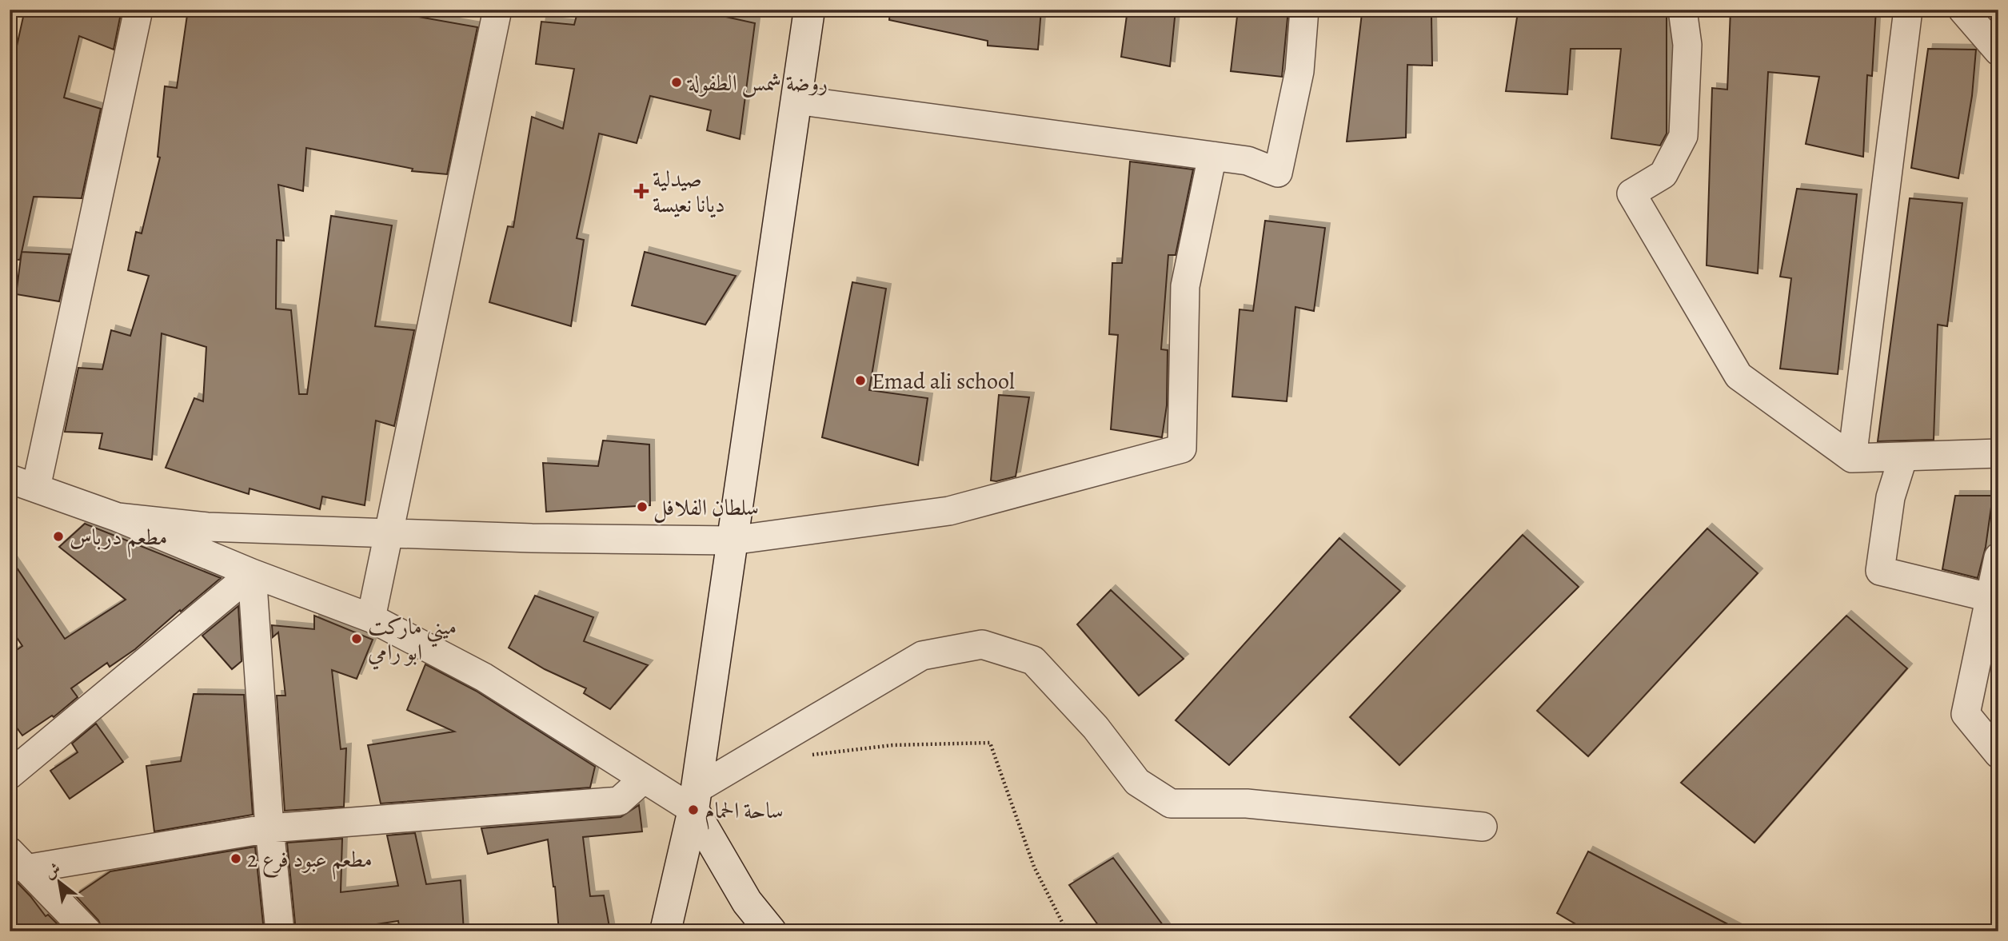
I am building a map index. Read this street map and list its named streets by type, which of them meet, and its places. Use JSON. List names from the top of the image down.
{
  "places": {
    "other": [
      "روضة شمس الطفولة",
      "Emad ali school",
      "سلطان الفلافل",
      "مطعم درباس",
      "ميني ماركت ابو رامي",
      "ساحة الحمام",
      "مطعم عبود فرع 2"
    ],
    "health": ["صيدلية ديانا نعيسة"]
  },
  "north": "top left"
}
